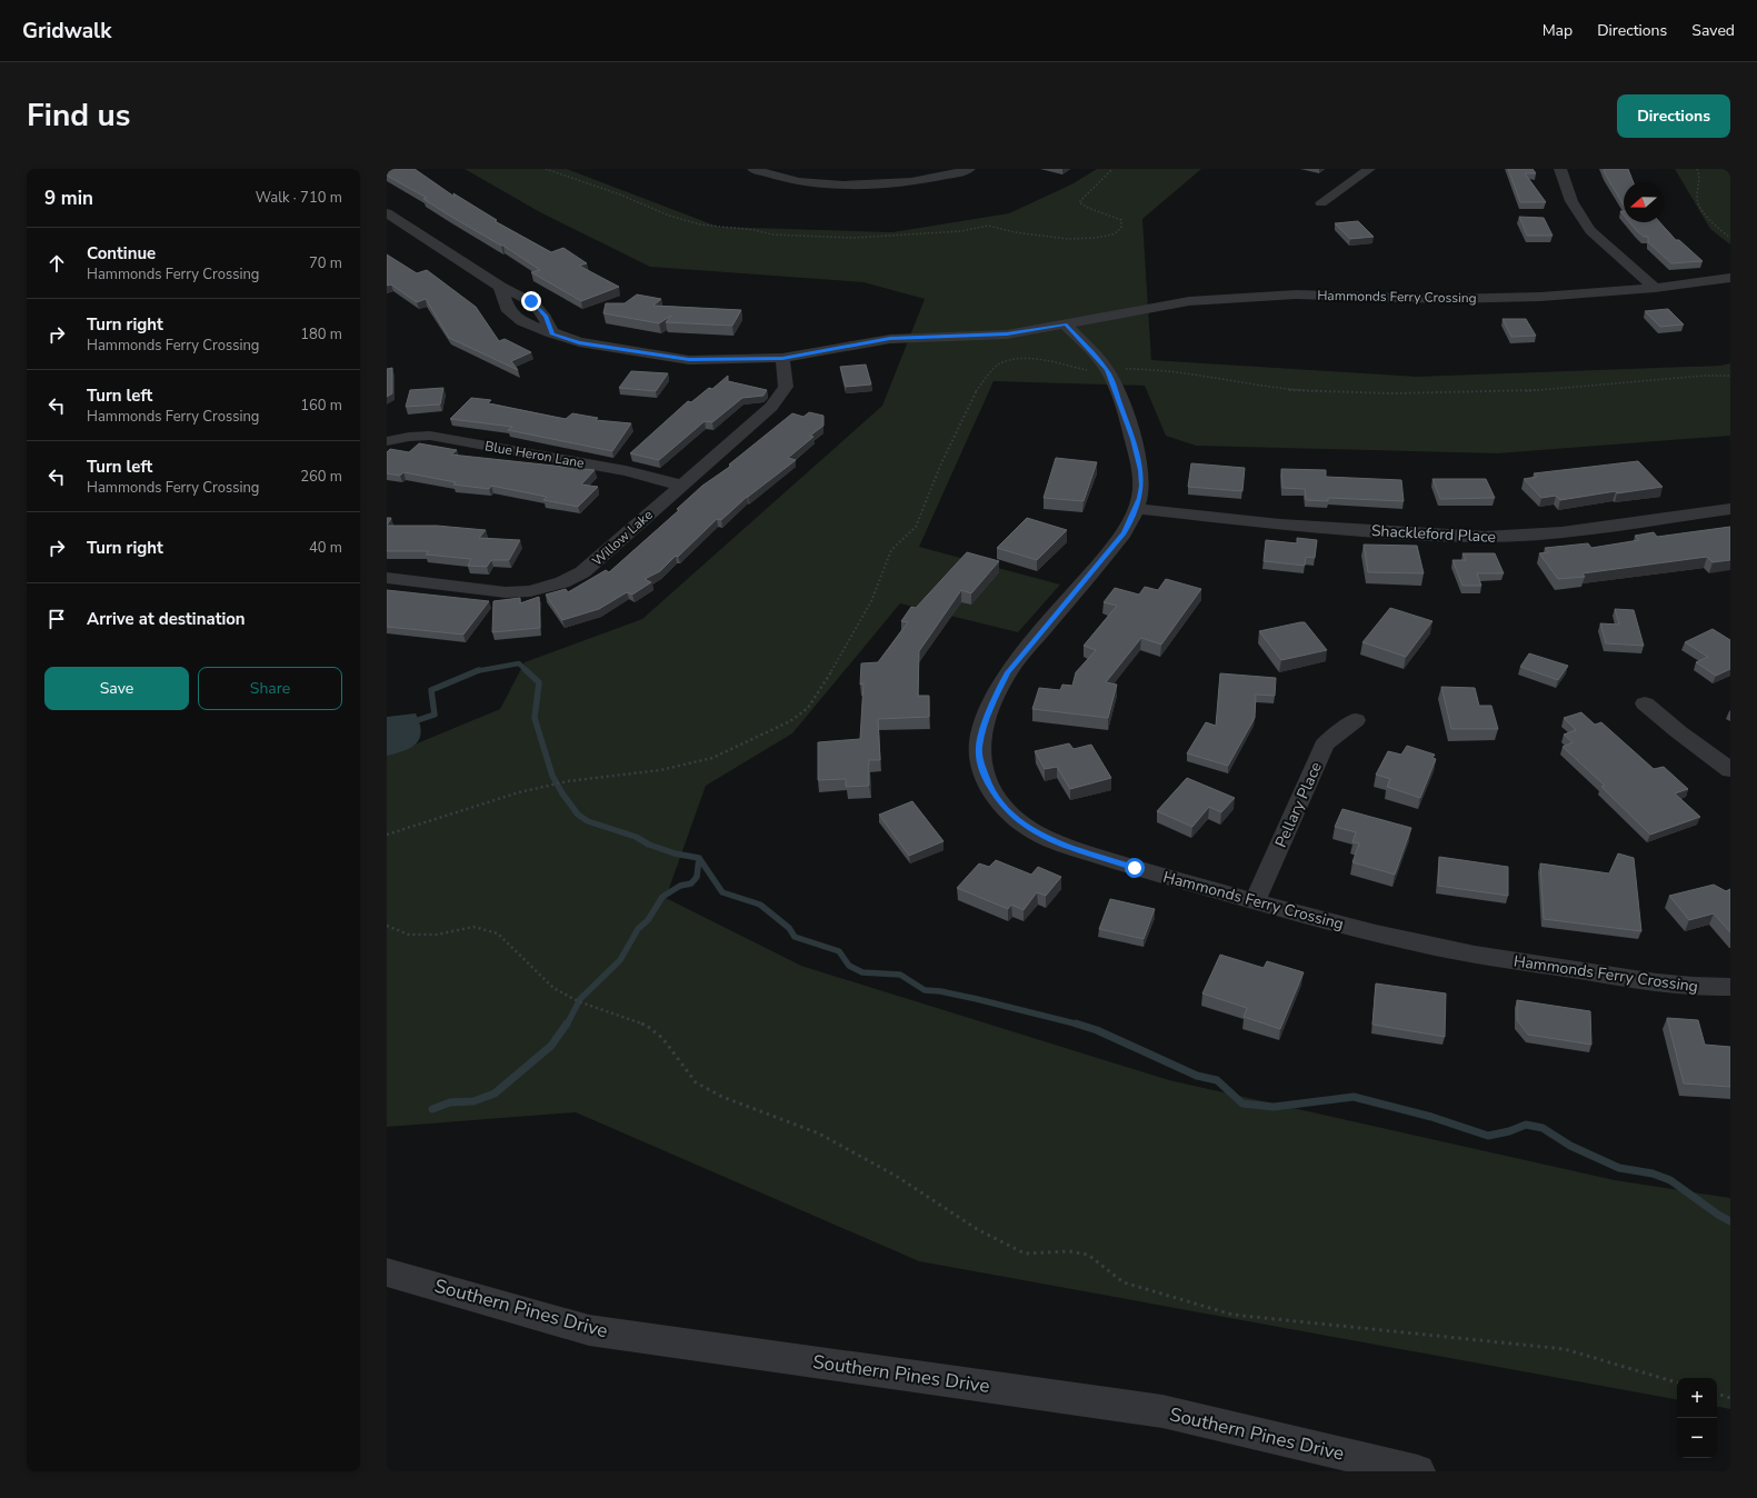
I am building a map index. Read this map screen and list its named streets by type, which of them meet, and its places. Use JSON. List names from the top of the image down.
{
  "streets": {
    "street": [
      "Hammonds Ferry Crossing",
      "Blue Heron Lane",
      "Shackleford Place",
      "Willow Lake",
      "Pellary Place",
      "Southern Pines Drive"
    ]
  },
  "crossings": [
    ["Hammonds Ferry Crossing", "Shackleford Place"],
    ["Hammonds Ferry Crossing", "Willow Lake"],
    ["Hammonds Ferry Crossing", "Pellary Place"],
    ["Blue Heron Lane", "Willow Lake"]
  ],
  "north": "left",
  "page": {
    "header": "Gridwalk",
    "nav": ["Map", "Directions", "Saved"],
    "title": "Find us",
    "buttons": [
      "Directions",
      ["Save", "Share"]
    ],
    "heading": ["9 min", "Walk · 710 m"],
    "list": [
      ["Continue", "Hammonds Ferry Crossing", "70 m"],
      ["Turn right", "Hammonds Ferry Crossing", "180 m"],
      ["Turn left", "Hammonds Ferry Crossing", "160 m"],
      ["Turn left", "Hammonds Ferry Crossing", "260 m"],
      ["Turn right", "40 m"],
      "Arrive at destination"
    ],
    "map_buttons": ["+", "−"]
  }
}
